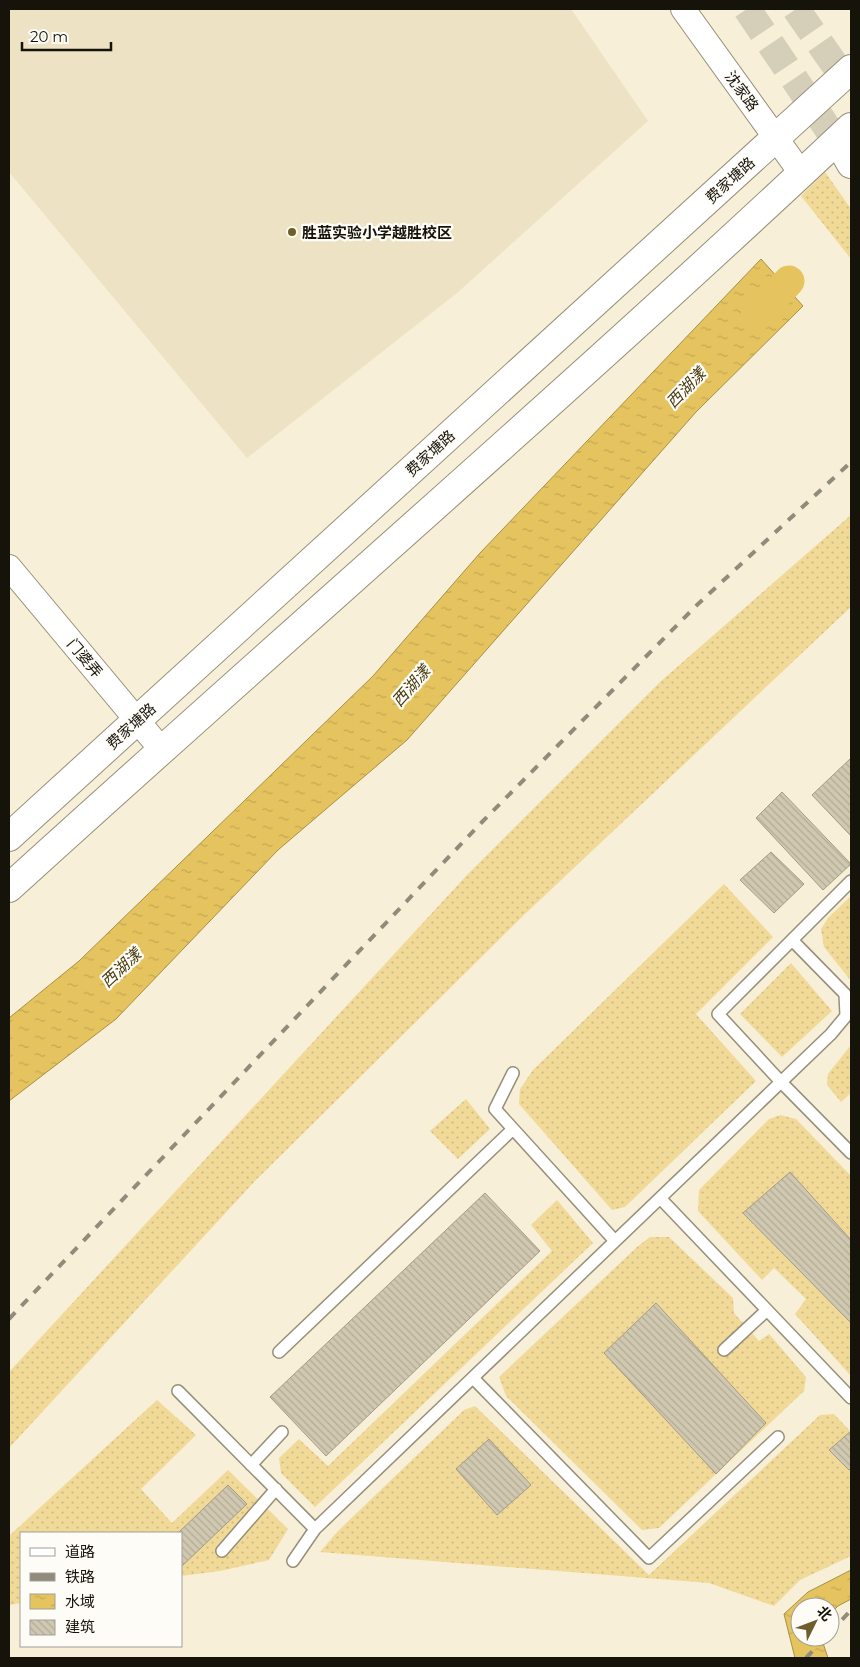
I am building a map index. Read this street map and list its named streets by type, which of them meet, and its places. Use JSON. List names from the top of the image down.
{
  "streets": {
    "street": ["沈家路", "费家塘路", "门婆弄"]
  },
  "crossings": [
    ["沈家路", "费家塘路"],
    ["费家塘路", "门婆弄"]
  ],
  "water": ["西湖漾"],
  "places": ["胜蓝实验小学越胜校区"],
  "legend": [
    "道路",
    "铁路",
    "水域",
    "建筑"
  ],
  "scale_bar": "20 m",
  "north": "top right"
}
